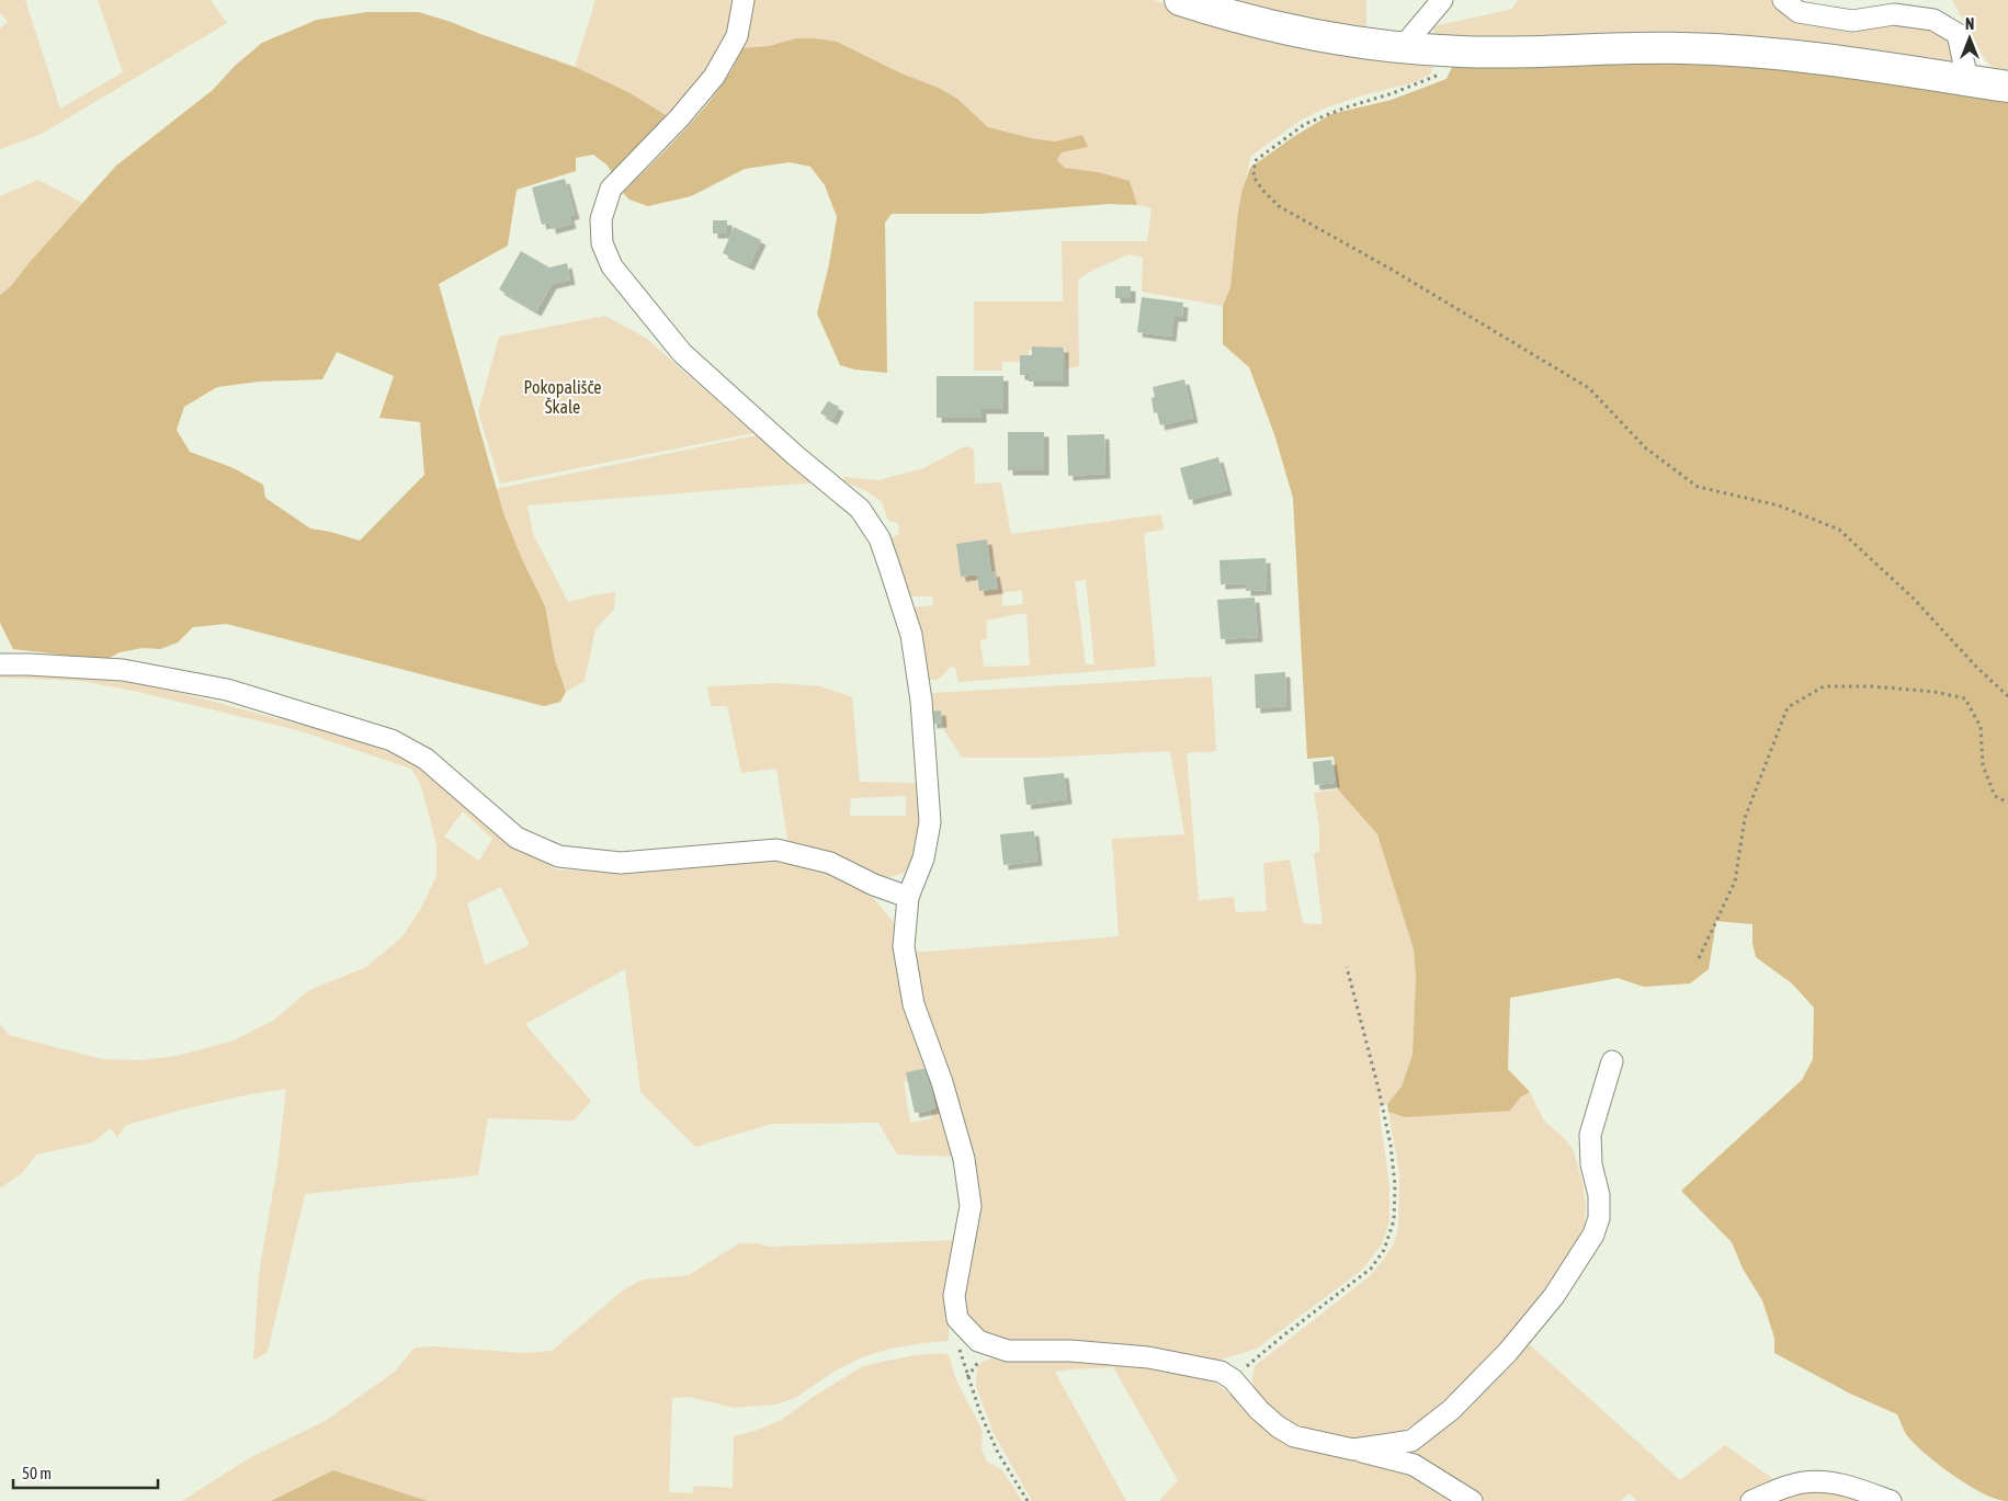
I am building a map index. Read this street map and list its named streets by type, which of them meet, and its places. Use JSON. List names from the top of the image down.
{
  "parks": ["Pokopališče Škale"],
  "scale_bar": "50 m",
  "north": "top"
}
